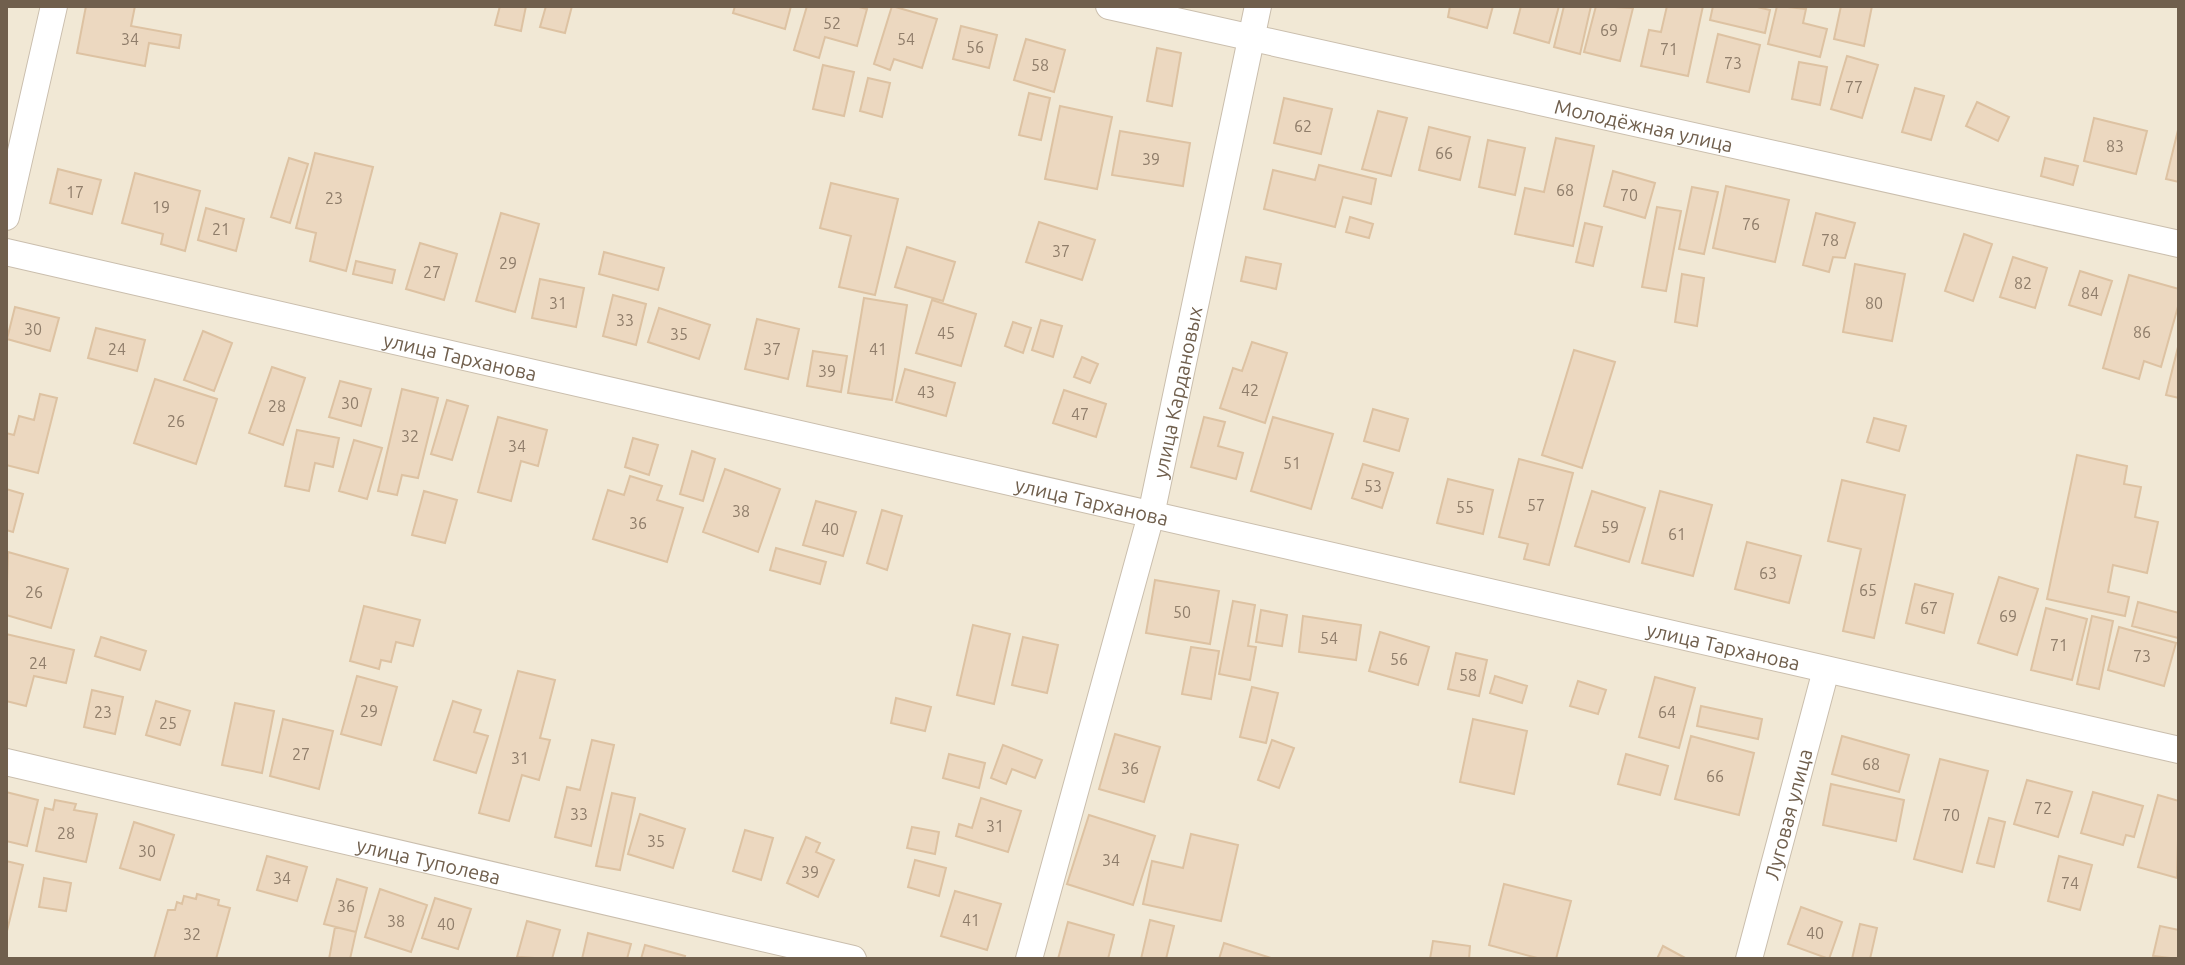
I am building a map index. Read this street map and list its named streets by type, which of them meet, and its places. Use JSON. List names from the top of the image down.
{
  "streets": {
    "street": [
      "Молодёжная улица",
      "улица Тарханова",
      "улица Кардановых",
      "Луговая улица",
      "улица Туполева"
    ]
  },
  "crossings": [
    ["Молодёжная улица", "улица Кардановых"],
    ["улица Тарханова", "улица Кардановых"],
    ["улица Тарханова", "Луговая улица"]
  ],
  "house_numbers": [
    "52",
    "69",
    "34",
    "54",
    "56",
    "71",
    "73",
    "58",
    "77",
    "62",
    "83",
    "66",
    "39",
    "68",
    "17",
    "70",
    "23",
    "19",
    "76",
    "21",
    "78",
    "37",
    "29",
    "27",
    "82",
    "84",
    "31",
    "80",
    "33",
    "30",
    "86",
    "45",
    "35",
    "24",
    "37",
    "41",
    "39",
    "42",
    "43",
    "30",
    "28",
    "47",
    "26",
    "32",
    "34",
    "51",
    "53",
    "57",
    "55",
    "38",
    "36",
    "59",
    "40",
    "61",
    "63",
    "65",
    "26",
    "67",
    "50",
    "69",
    "54",
    "71",
    "73",
    "56",
    "24",
    "58",
    "29",
    "23",
    "64",
    "25",
    "27",
    "31",
    "68",
    "36",
    "66",
    "72",
    "33",
    "70",
    "31",
    "28",
    "35",
    "30",
    "34",
    "39",
    "34",
    "74",
    "36",
    "41",
    "38",
    "40",
    "40",
    "32"
  ]
}
